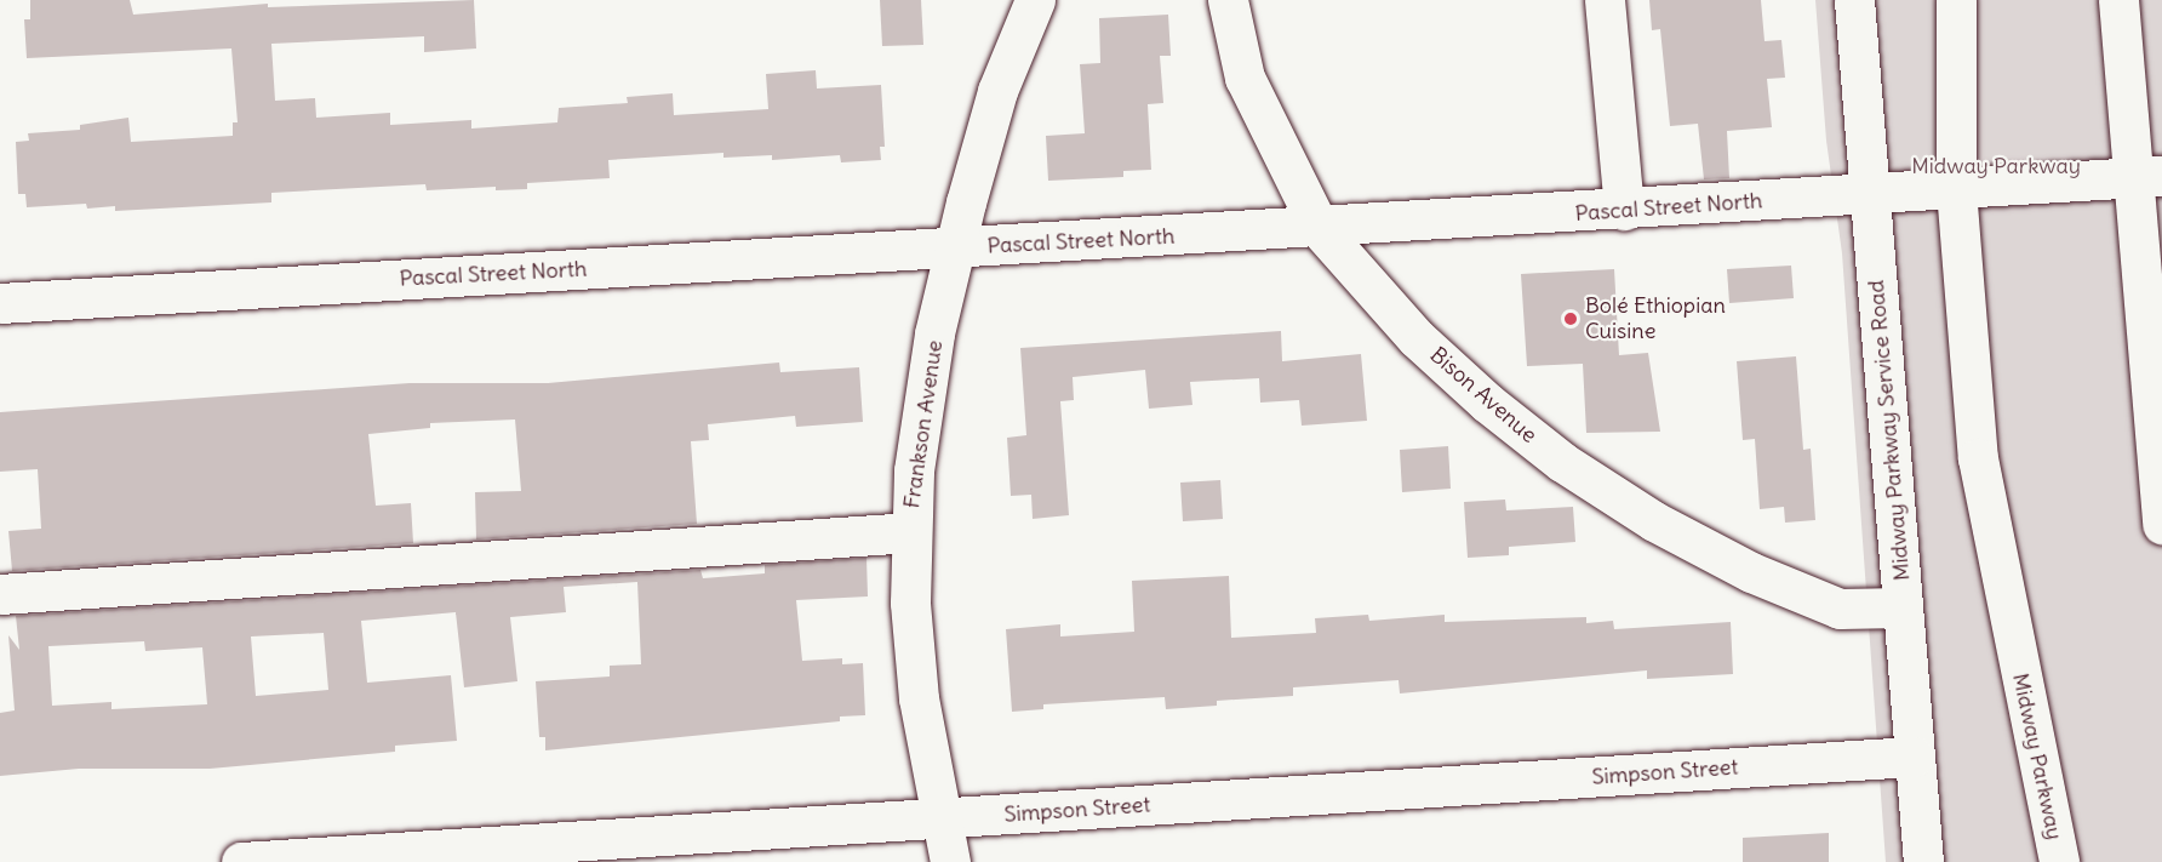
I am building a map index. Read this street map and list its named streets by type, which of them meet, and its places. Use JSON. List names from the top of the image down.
{
  "streets": {
    "street": [
      "Pascal Street North",
      "Bison Avenue",
      "Frankson Avenue",
      "Midway Parkway Service Road",
      "Midway Parkway",
      "Simpson Street"
    ]
  },
  "crossings": [
    ["Pascal Street North", "Bison Avenue"],
    ["Pascal Street North", "Frankson Avenue"],
    ["Pascal Street North", "Midway Parkway Service Road"],
    ["Pascal Street North", "Midway Parkway"],
    ["Bison Avenue", "Midway Parkway Service Road"],
    ["Frankson Avenue", "Simpson Street"],
    ["Midway Parkway Service Road", "Simpson Street"]
  ],
  "parks": ["Midway Parkway"],
  "places": ["Bolé Ethiopian Cuisine"]
}
